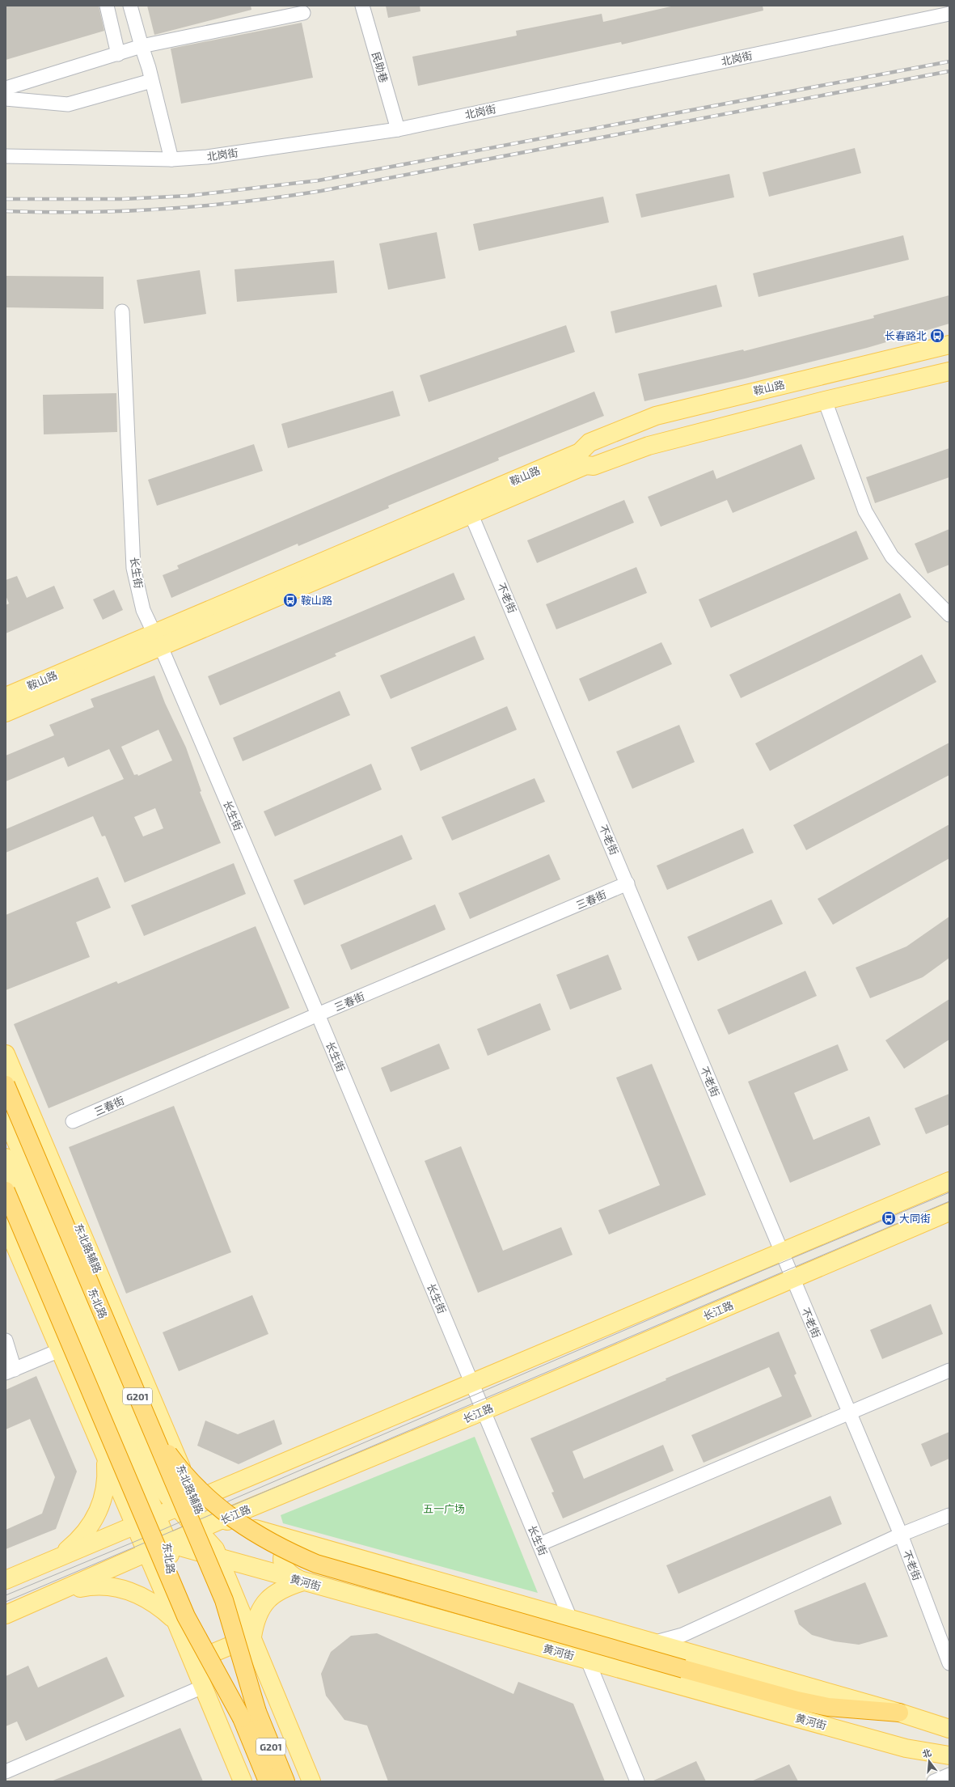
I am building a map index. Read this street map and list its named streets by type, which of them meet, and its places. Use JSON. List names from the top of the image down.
{
  "streets": {
    "highway": ["东北路", "G201"],
    "main road": [
      "鞍山路",
      "东北路辅路",
      "长江路",
      "黄河街"
    ],
    "street": [
      "北岗街",
      "民助巷",
      "长生街",
      "不老街",
      "三春街"
    ]
  },
  "crossings": [
    ["北岗街", "民助巷"],
    ["鞍山路", "长生街"],
    ["鞍山路", "不老街"],
    ["长生街", "三春街"],
    ["长生街", "长江路"],
    ["长生街", "黄河街"],
    ["不老街", "三春街"],
    ["不老街", "长江路"],
    ["东北路辅路", "东北路"],
    ["东北路", "黄河街"]
  ],
  "parks": ["五一广场"],
  "places": {
    "bus stop": ["长春路北", "鞍山路", "大同街"]
  },
  "north": "top"
}
